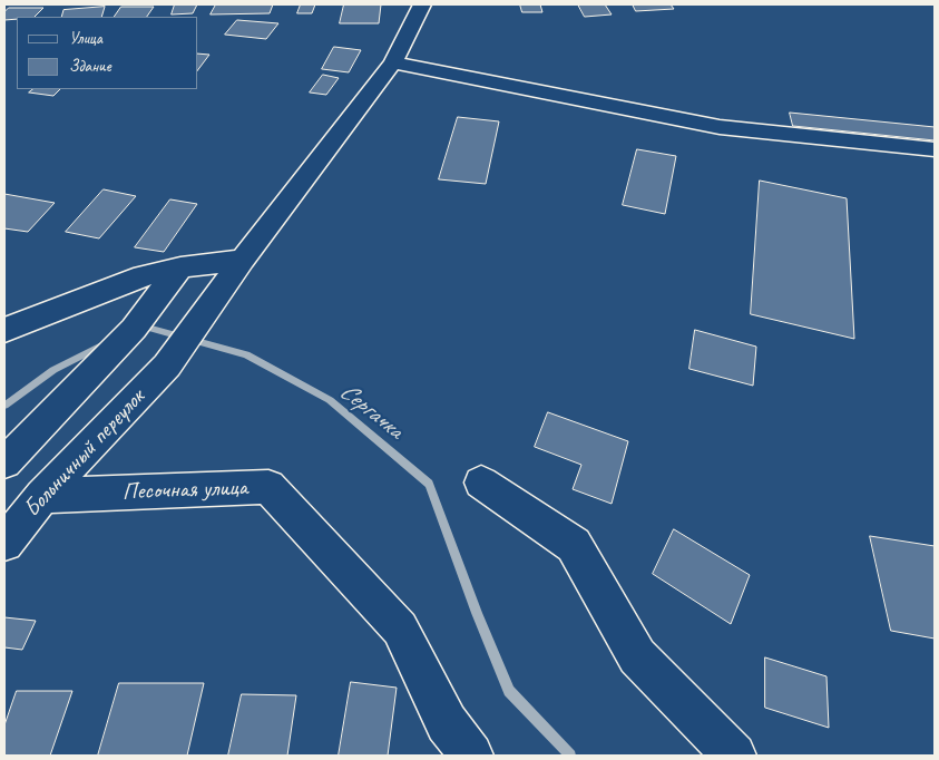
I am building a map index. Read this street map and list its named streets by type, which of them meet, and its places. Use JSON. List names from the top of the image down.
{
  "streets": {
    "street": ["Больничный переулок", "Песочная улица"]
  },
  "crossings": [
    ["Больничный переулок", "Песочная улица"]
  ],
  "water": ["Сергачка"],
  "legend": ["Улица", "Здание"]
}
